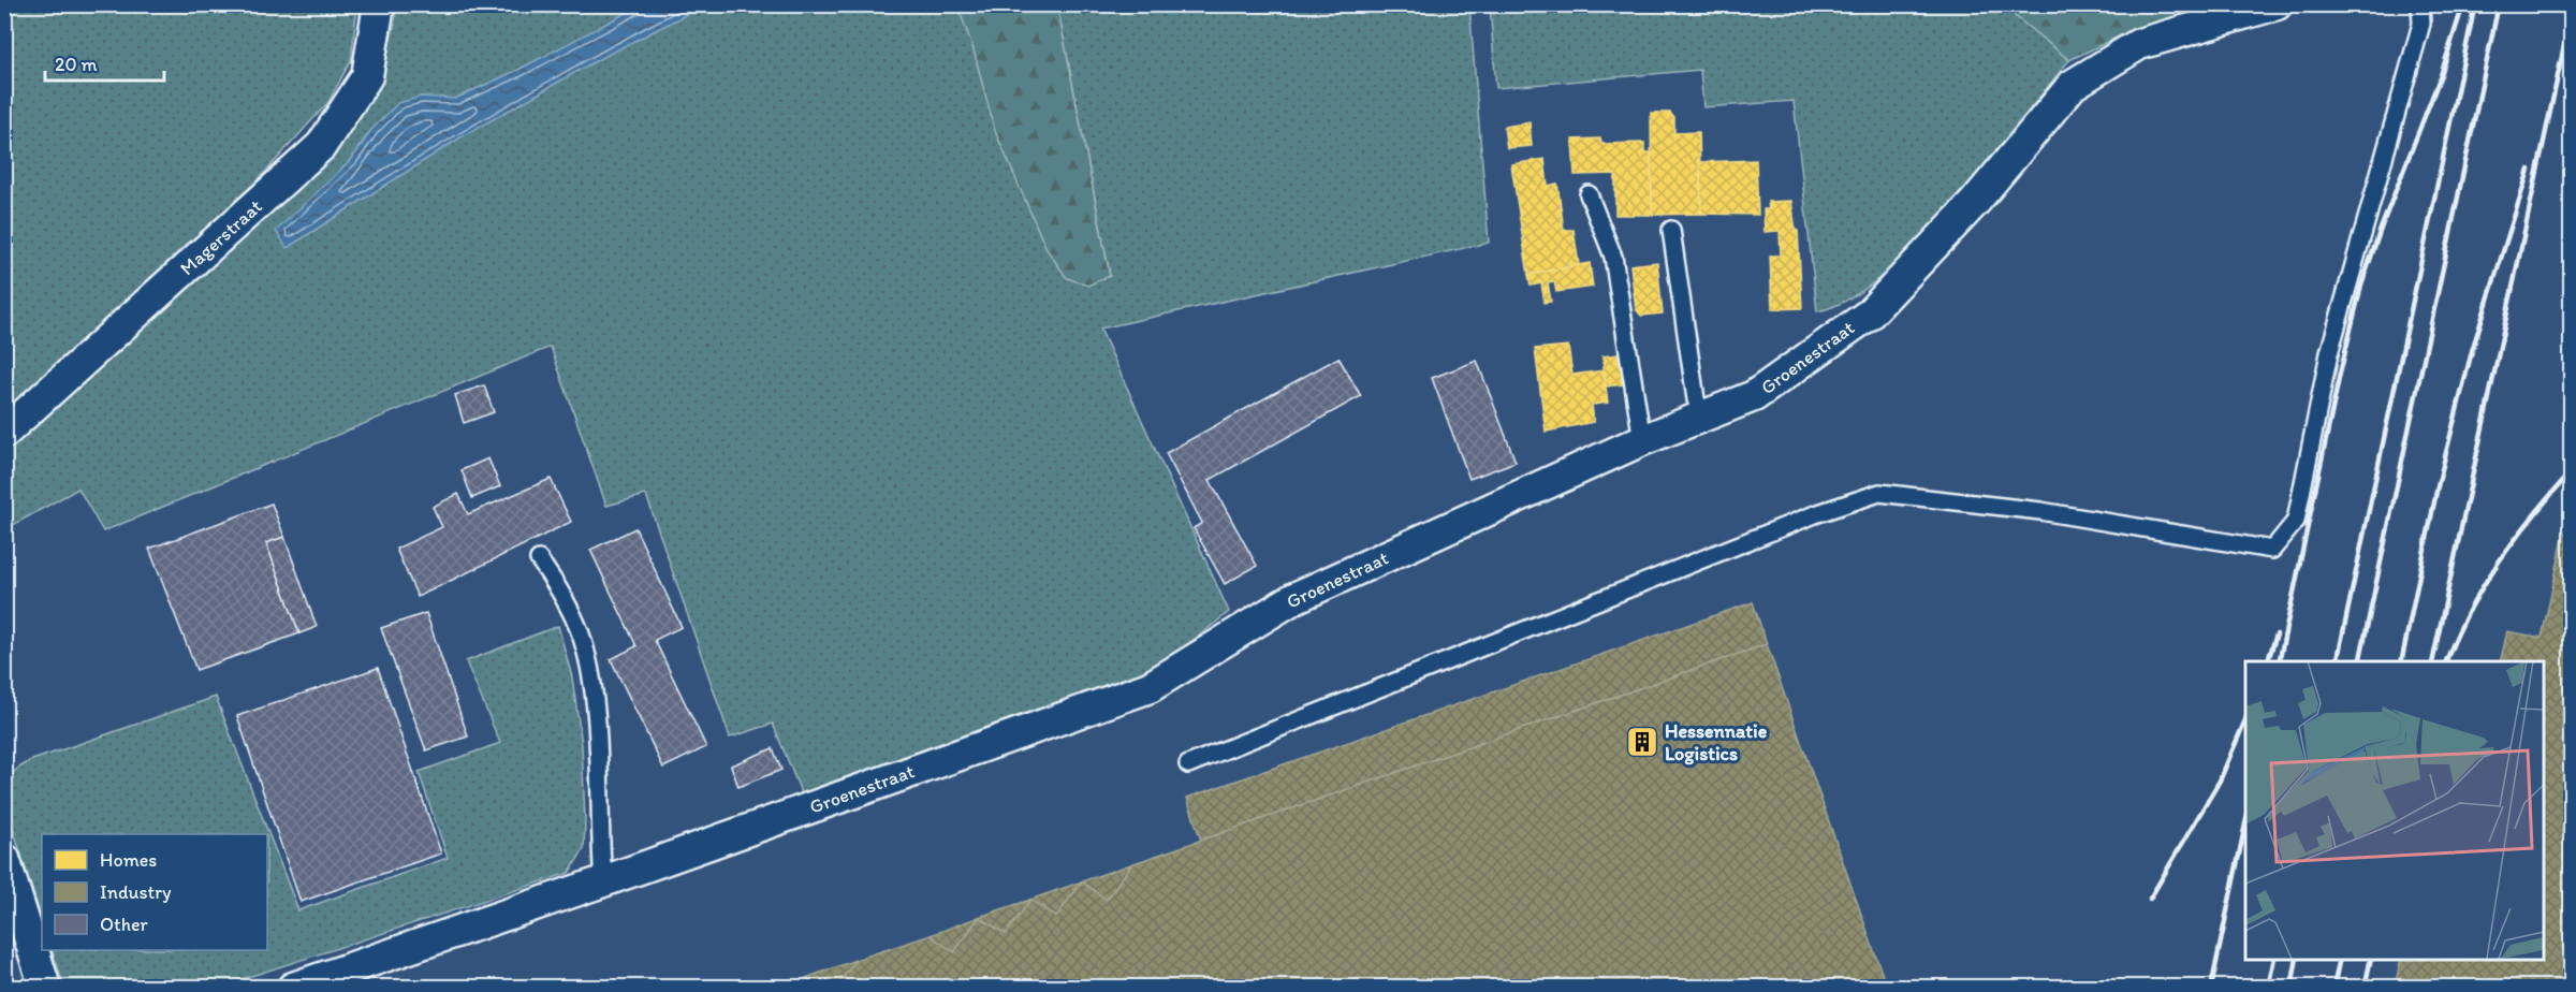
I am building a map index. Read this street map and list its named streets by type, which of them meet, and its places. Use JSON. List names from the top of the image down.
{
  "streets": {
    "street": ["Magerstraat", "Groenestraat"]
  },
  "places": {
    "building": ["Hessennatie Logistics"]
  },
  "legend": ["Homes", "Industry", "Other"],
  "scale_bar": "20 m"
}
